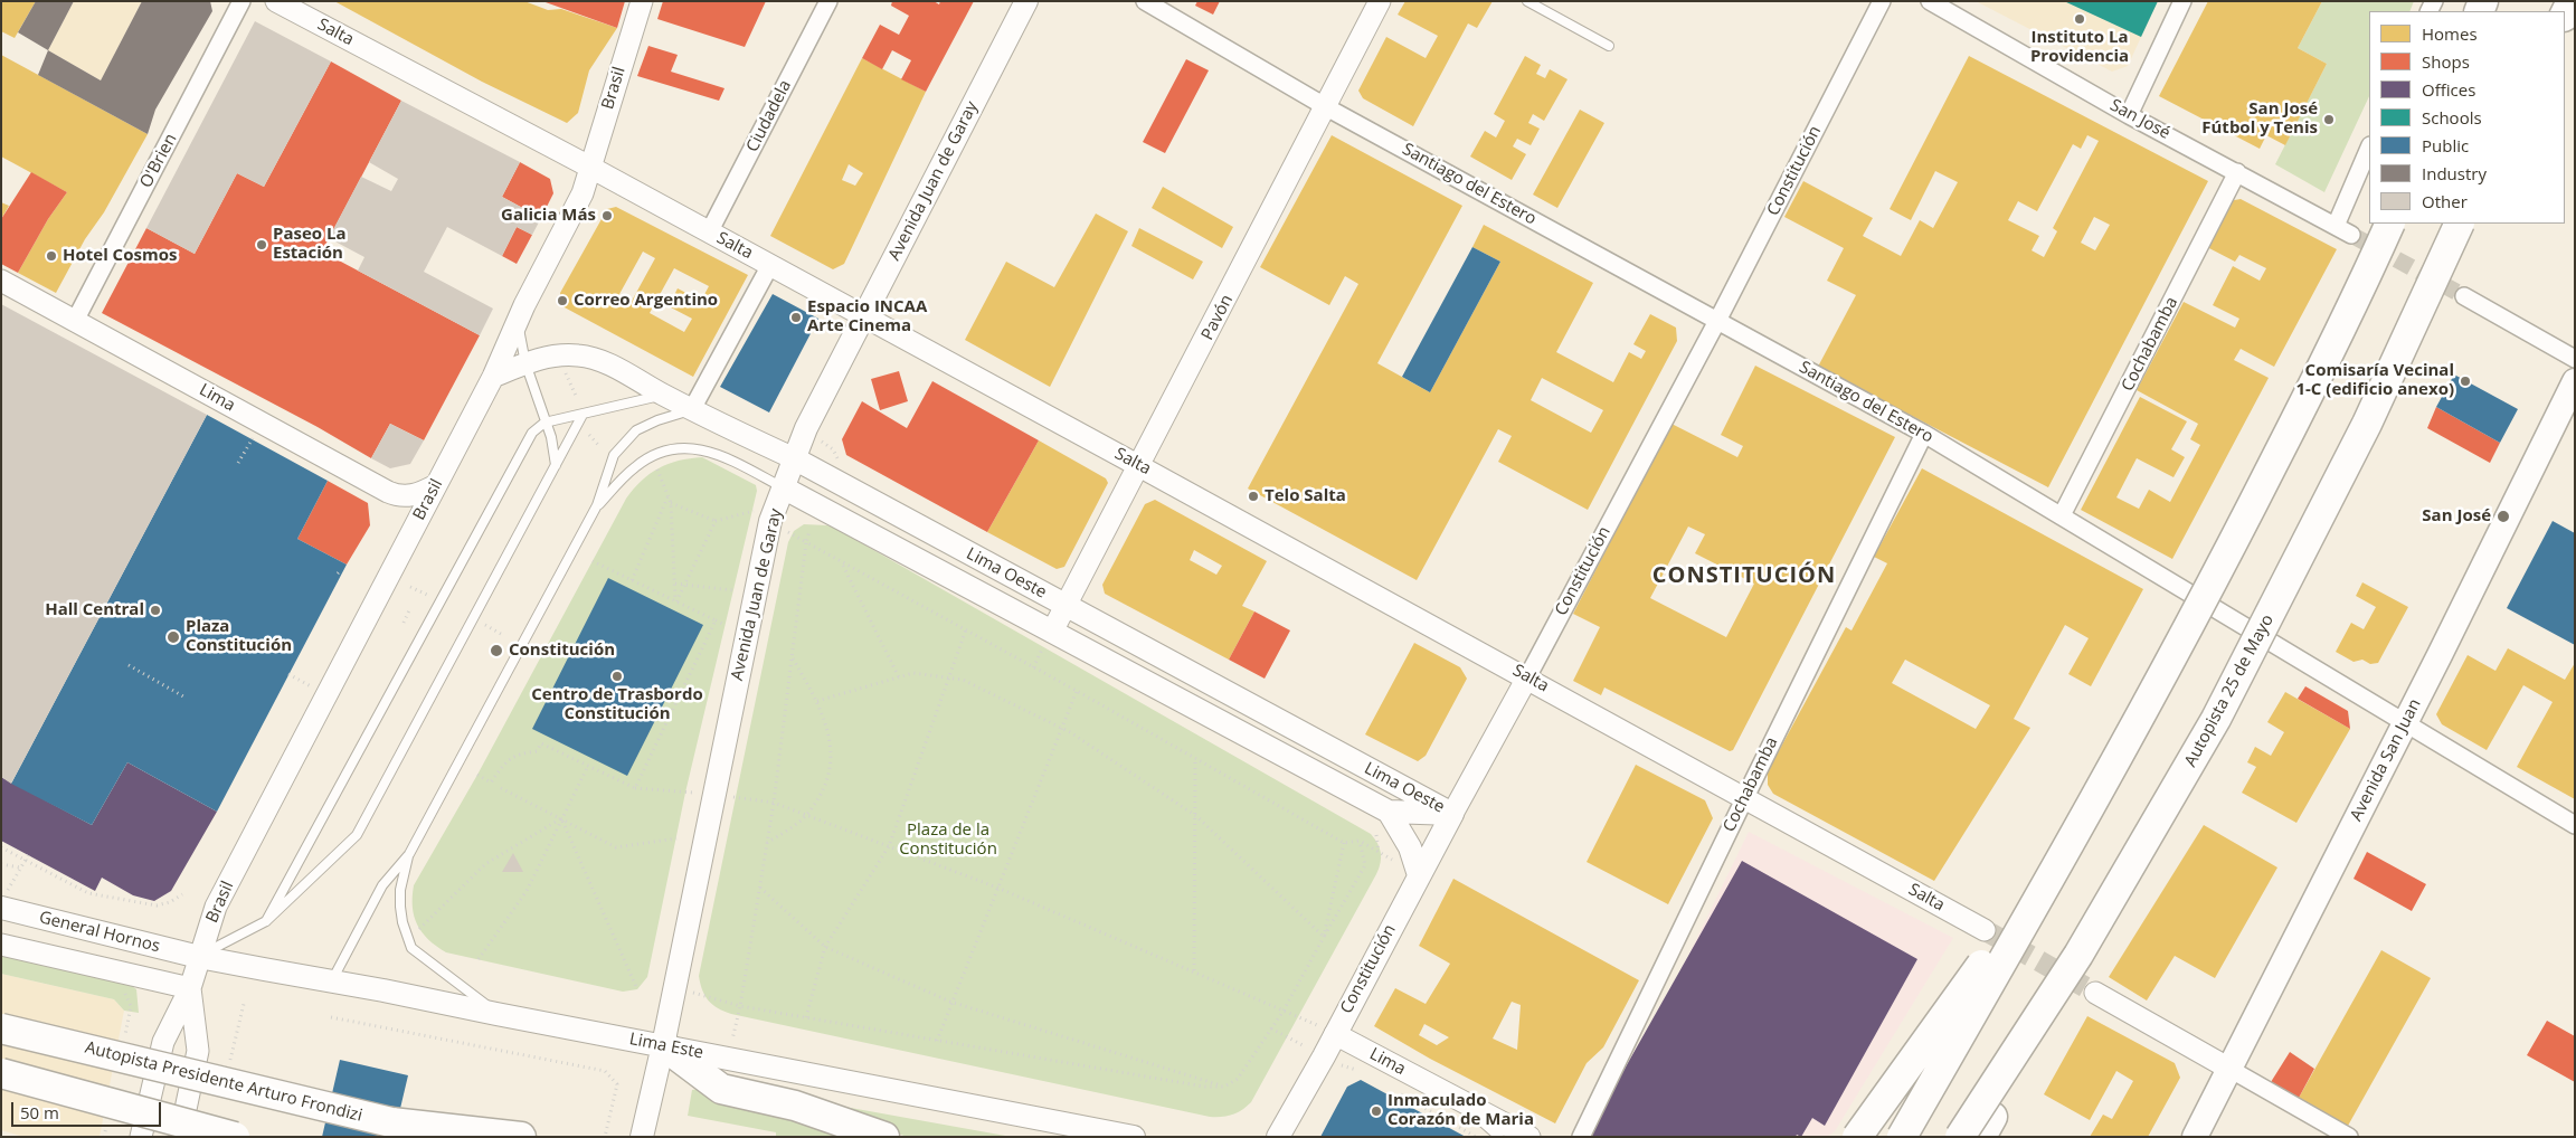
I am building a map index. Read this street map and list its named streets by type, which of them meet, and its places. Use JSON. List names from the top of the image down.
{
  "streets": {
    "highway": ["Autopista 25 de Mayo", "Autopista Presidente Arturo Frondizi"],
    "main road": [
      "Constitución",
      "Avenida Juan de Garay",
      "Lima Oeste",
      "Avenida San Juan",
      "General Hornos",
      "Lima Este"
    ],
    "street": [
      "Salta",
      "Brasil",
      "Ciudadela",
      "San José",
      "O'Brien",
      "Santiago del Estero",
      "Pavón",
      "Cochabamba",
      "Lima"
    ]
  },
  "crossings": [
    ["Salta", "Brasil"],
    ["Salta", "Ciudadela"],
    ["Salta", "Constitución"],
    ["Salta", "Avenida Juan de Garay"],
    ["Salta", "Pavón"],
    ["Salta", "Cochabamba"],
    ["Brasil", "Lima"],
    ["Brasil", "Lima Oeste"],
    ["Brasil", "General Hornos"],
    ["Brasil", "Lima Este"],
    ["San José", "Cochabamba"],
    ["O'Brien", "Lima"],
    ["Constitución", "Santiago del Estero"],
    ["Constitución", "Lima"],
    ["Constitución", "Lima Oeste"],
    ["Avenida Juan de Garay", "Lima Oeste"],
    ["Avenida Juan de Garay", "Lima Este"],
    ["Santiago del Estero", "Pavón"],
    ["Santiago del Estero", "Cochabamba"],
    ["Santiago del Estero", "Avenida San Juan"],
    ["Pavón", "Lima Oeste"],
    ["General Hornos", "Lima Este"]
  ],
  "districts": ["CONSTITUCIÓN"],
  "parks": ["Plaza de la Constitución"],
  "places": [
    "Instituto La Providencia",
    "San José Fútbol y Tenis",
    "Galicia Más",
    "Paseo La Estación",
    "Hotel Cosmos",
    "Correo Argentino",
    "Espacio INCAA Arte Cinema",
    "Comisaría Vecinal 1-C (edificio anexo)",
    "Telo Salta",
    "San José",
    "Hall Central",
    "Plaza Constitución",
    "Constitución",
    "Centro de Trasbordo Constitución",
    "Inmaculado Corazón de Maria"
  ],
  "legend": [
    "Homes",
    "Shops",
    "Offices",
    "Schools",
    "Public",
    "Industry",
    "Other"
  ],
  "scale_bar": "50 m"
}
